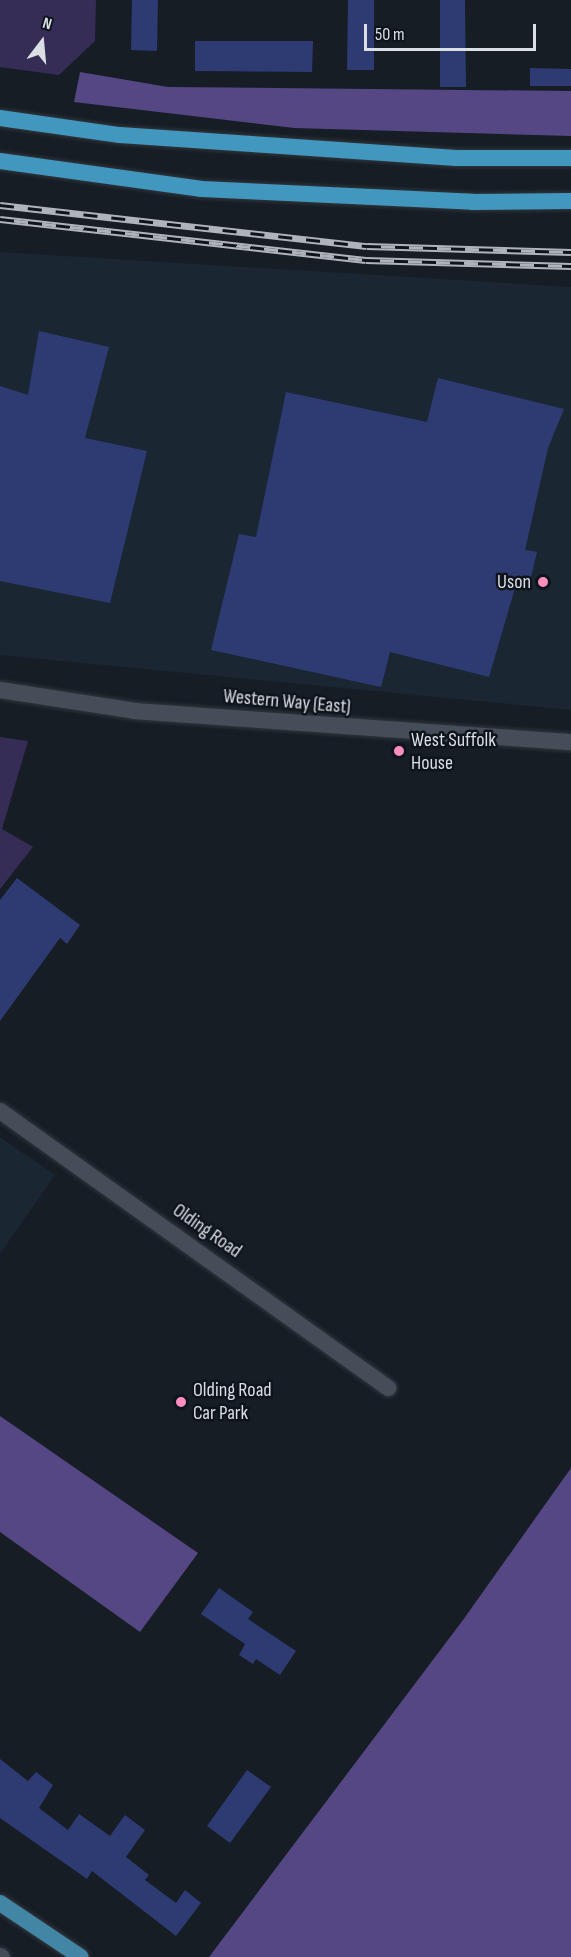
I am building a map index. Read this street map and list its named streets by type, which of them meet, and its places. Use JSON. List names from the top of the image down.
{
  "streets": {
    "street": ["Western Way (East)", "Olding Road"]
  },
  "places": ["Uson", "West Suffolk House", "Olding Road Car Park"],
  "scale_bar": "50 m",
  "north": "top"
}
